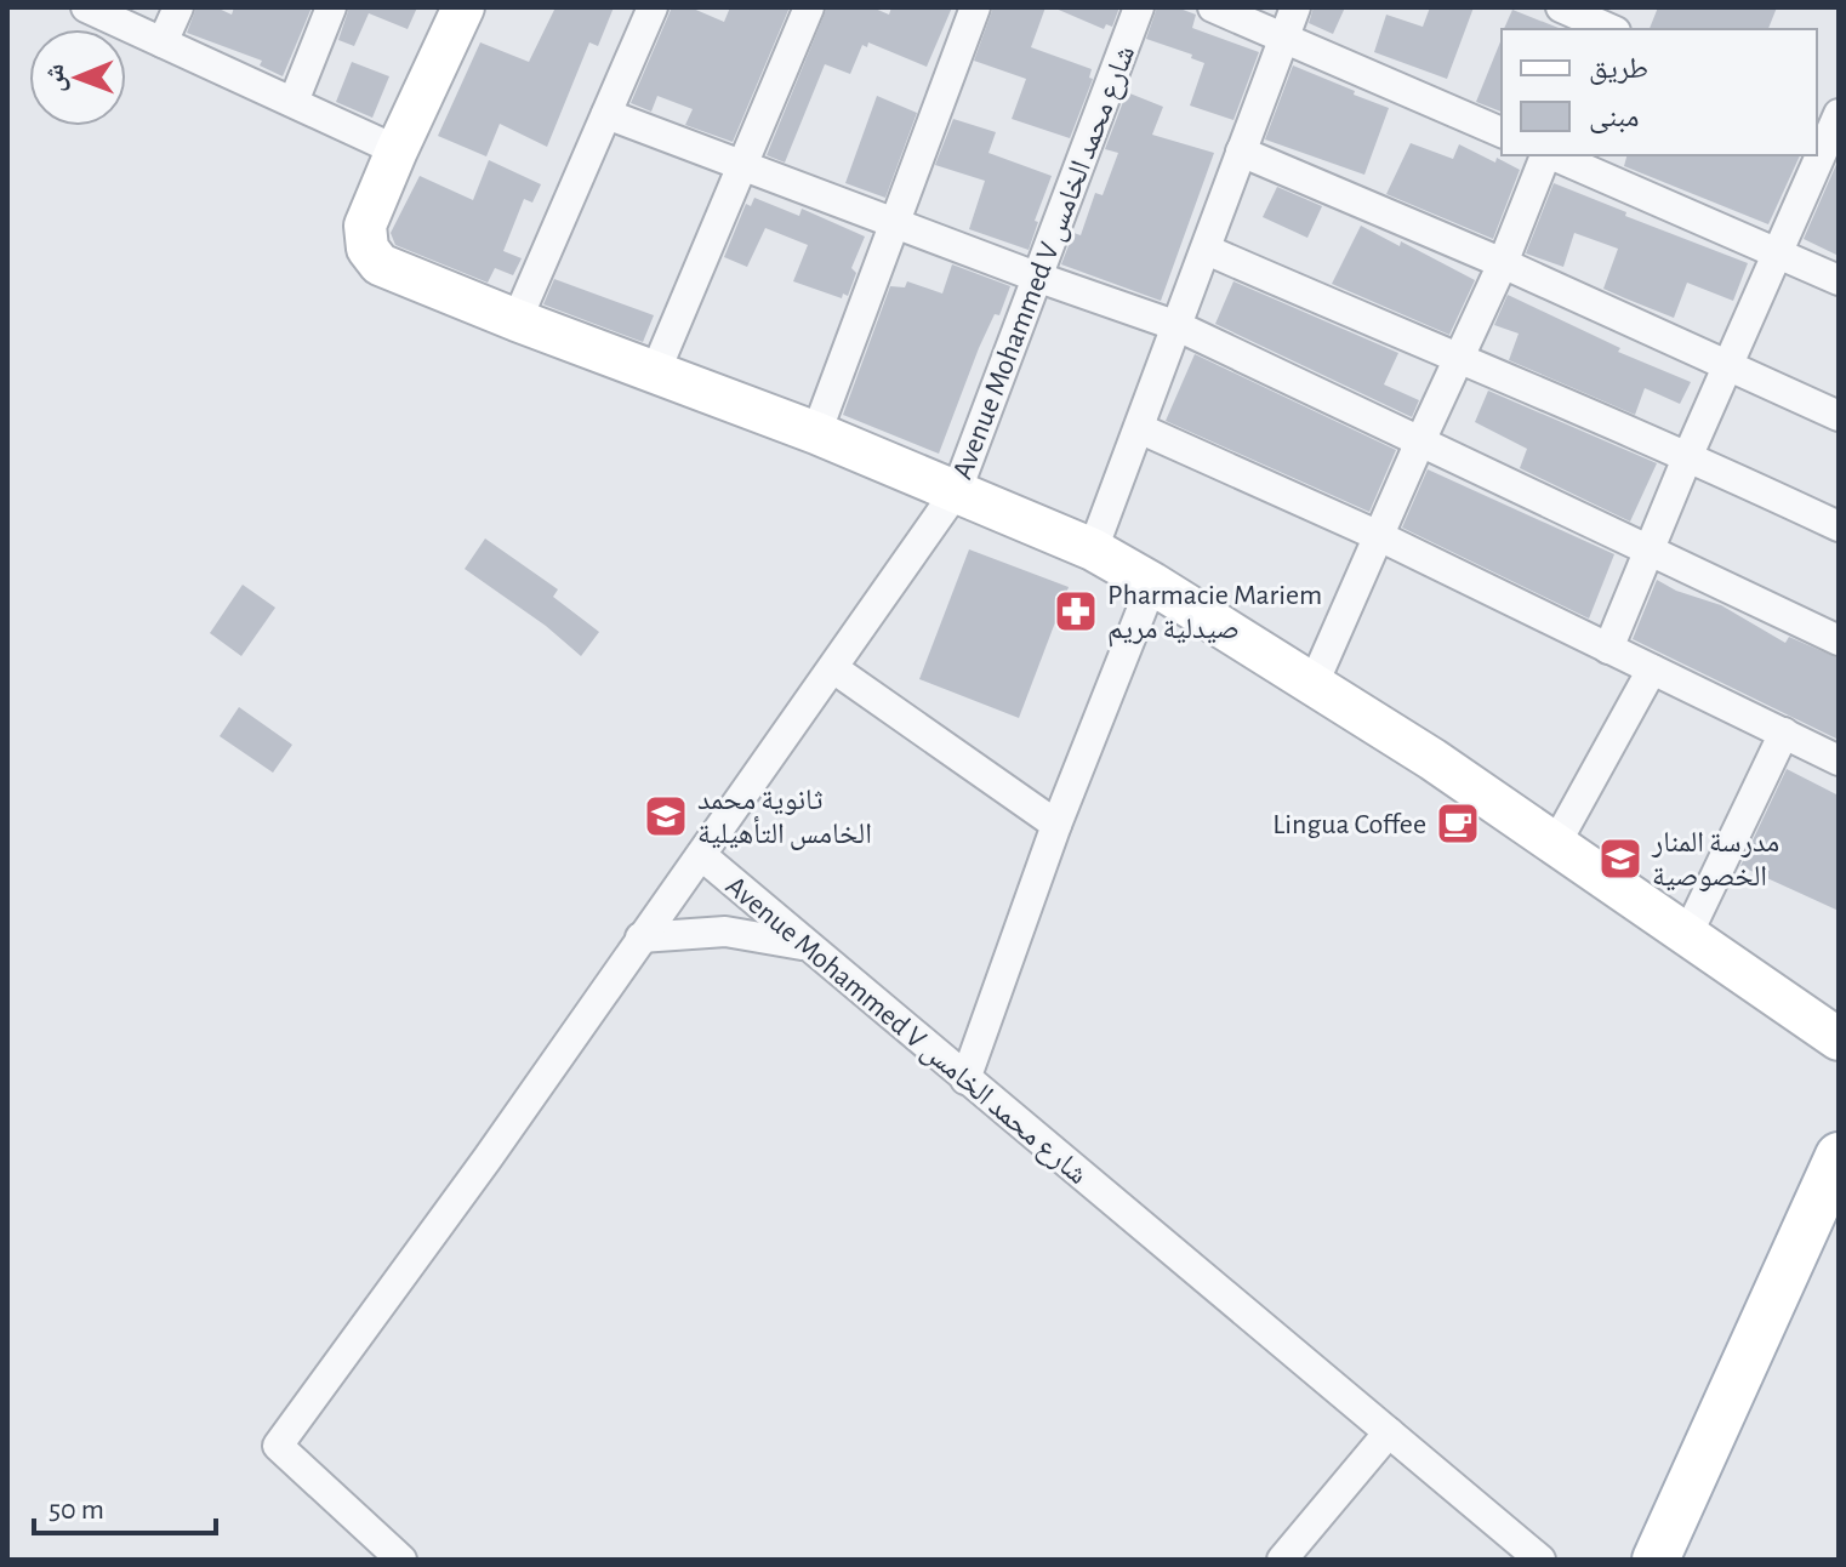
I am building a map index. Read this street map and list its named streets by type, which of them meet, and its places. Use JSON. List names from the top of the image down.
{
  "streets": {
    "street": ["Avenue Mohammed V شارع محمد الخامس"]
  },
  "places": {
    "pharmacy": ["Pharmacie Mariem صيدلية مريم"],
    "school or university": ["ثانوية محمد الخامس التأهيلية", "مدرسة المنار الخصوصية"],
    "cafe": ["Lingua Coffee"]
  },
  "legend": ["طريق", "مبنى"],
  "scale_bar": "50 m",
  "north": "left"
}
